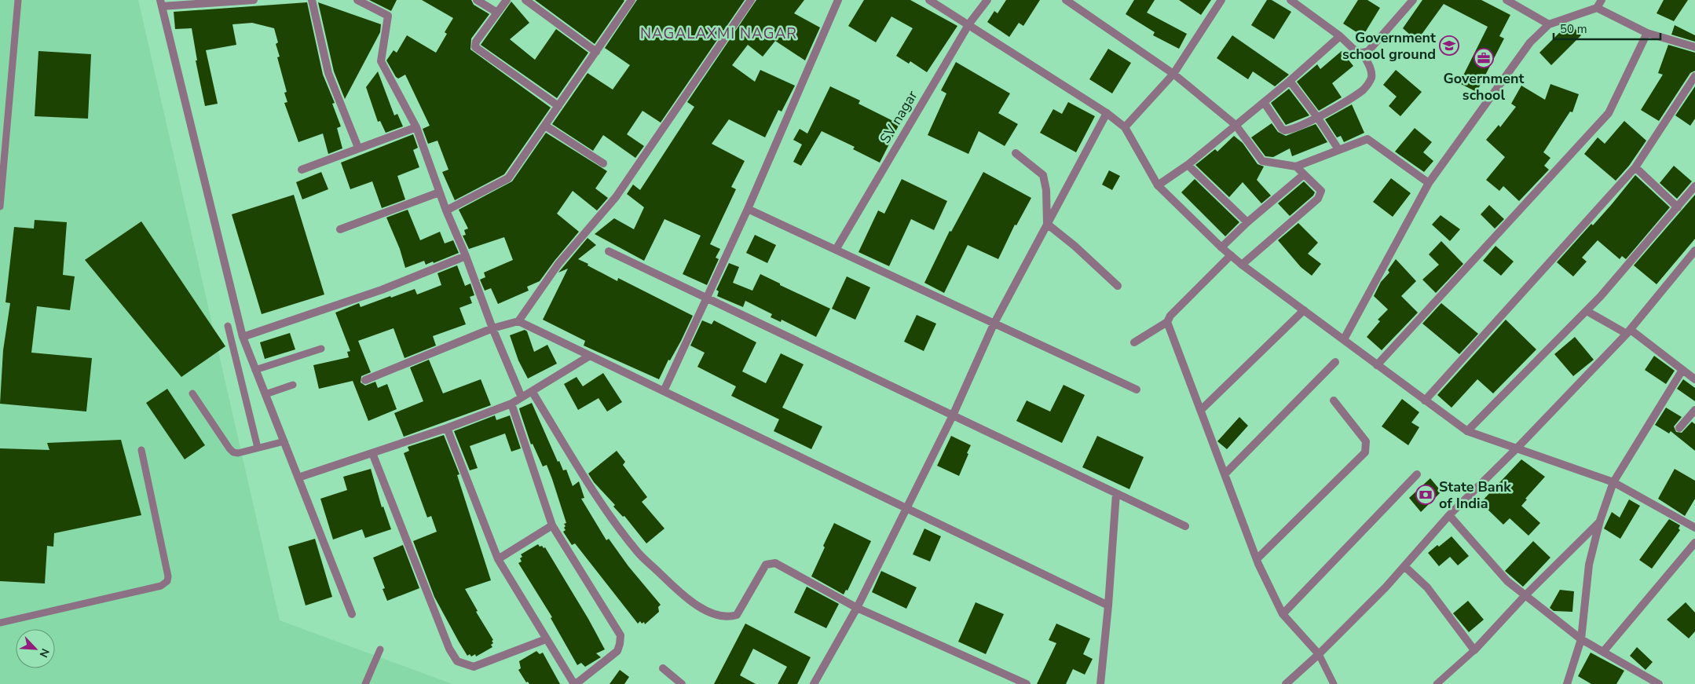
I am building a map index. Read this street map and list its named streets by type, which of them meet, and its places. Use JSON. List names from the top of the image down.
{
  "streets": {
    "street": ["SV nagar"]
  },
  "districts": ["NAGALAXMI NAGAR"],
  "places": {
    "school or university": ["Government school ground"],
    "office": ["Government school"],
    "bank": ["State Bank of India"]
  },
  "scale_bar": "50 m",
  "north": "bottom right"
}
